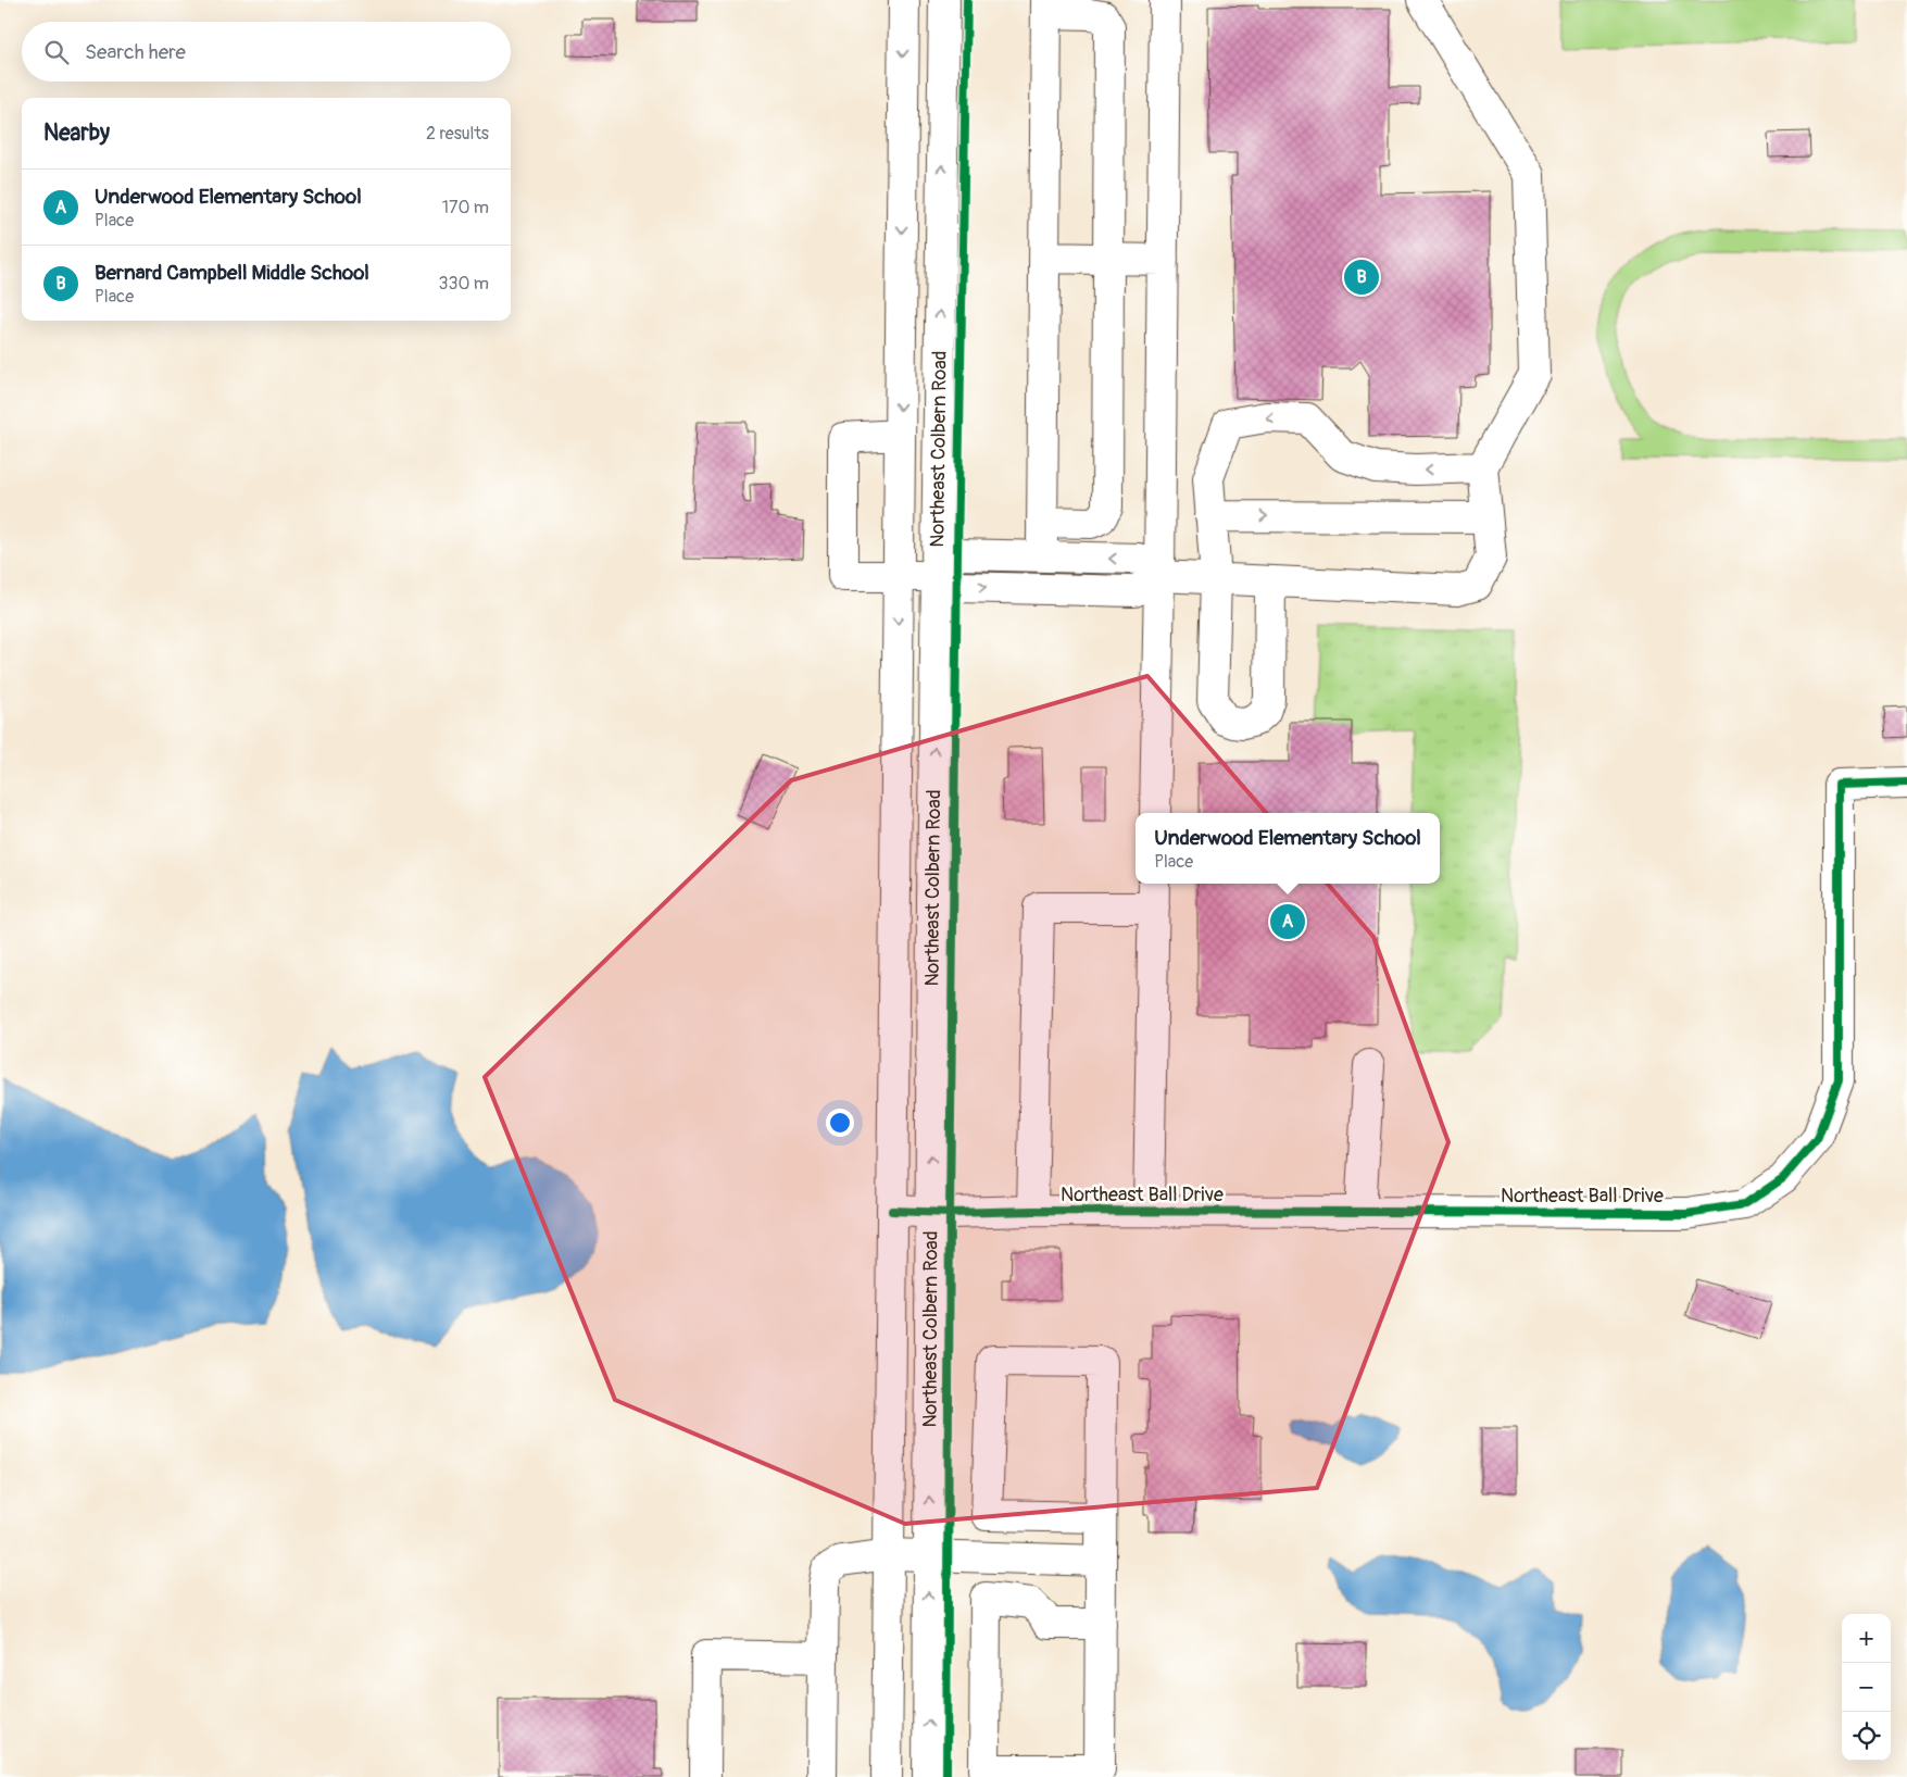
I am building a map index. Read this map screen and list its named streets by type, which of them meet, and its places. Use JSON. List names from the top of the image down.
{
  "streets": {
    "main road": ["Northeast Colbern Road", "Northeast Ball Drive"]
  },
  "crossings": [
    ["Northeast Colbern Road", "Northeast Ball Drive"]
  ],
  "page": {
    "search": "Search here",
    "heading": ["Nearby", "2 results"],
    "list": [
      {
        "mark": "A",
        "name": "Underwood Elementary School",
        "note": "Place",
        "value": "170 m"
      },
      {
        "mark": "B",
        "name": "Bernard Campbell Middle School",
        "note": "Place",
        "value": "330 m"
      }
    ],
    "pins": ["B", "A"],
    "popup": ["Underwood Elementary School", "Place"],
    "map_buttons": ["+", "−"]
  }
}
